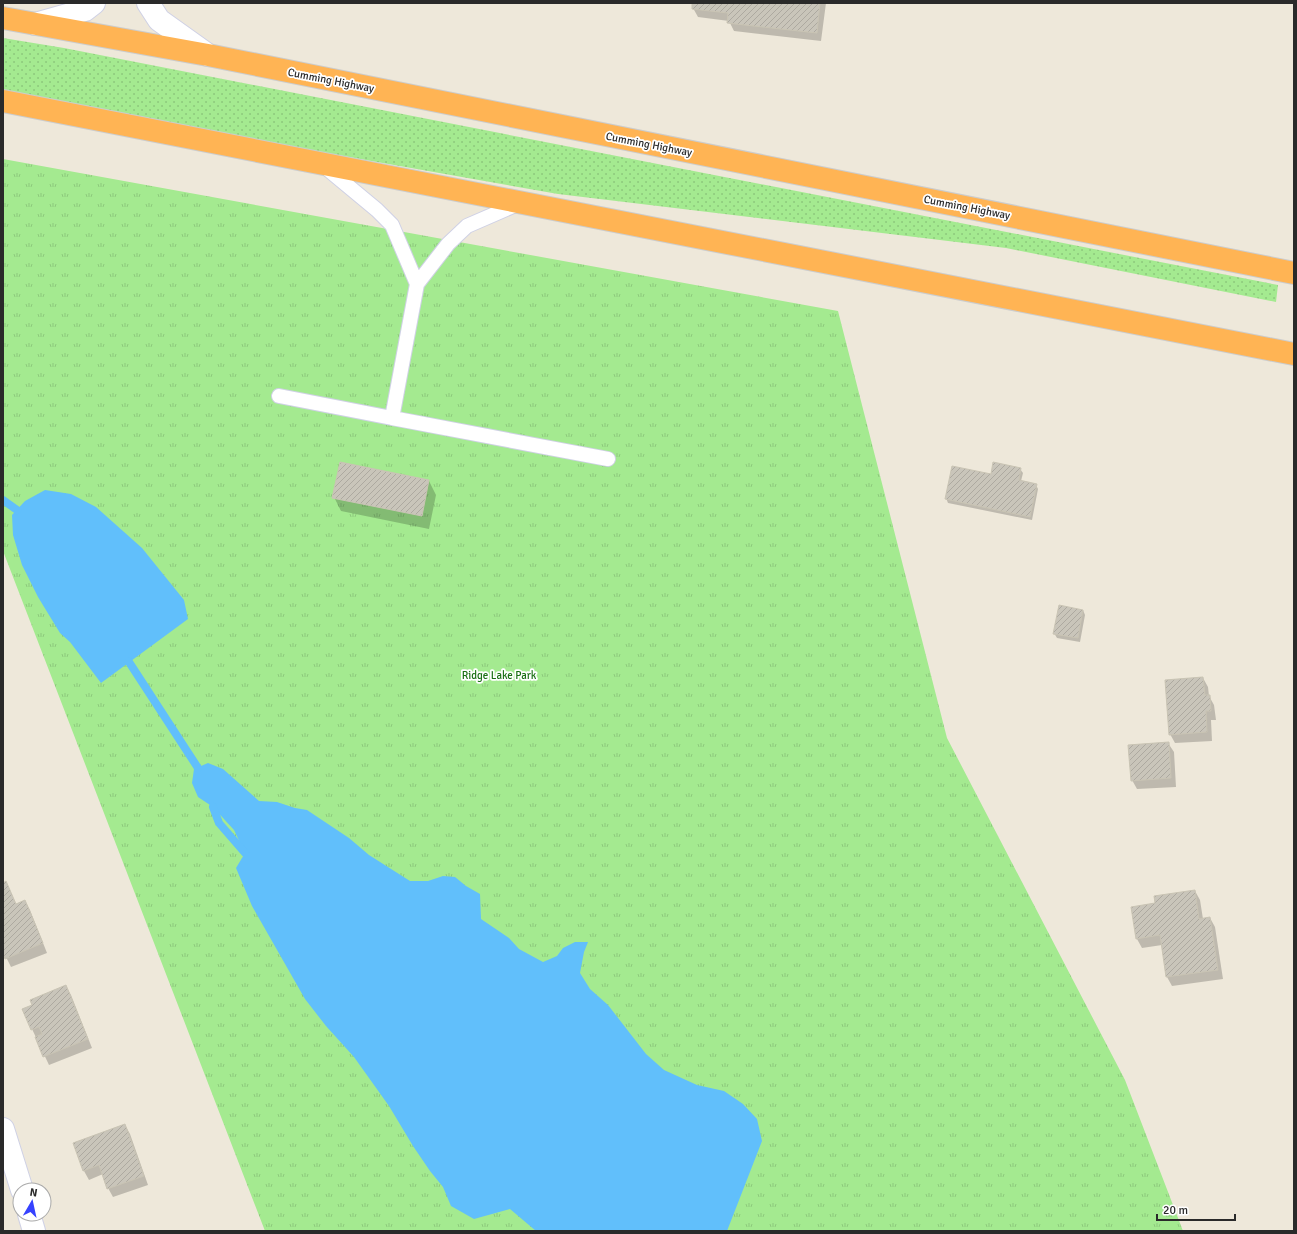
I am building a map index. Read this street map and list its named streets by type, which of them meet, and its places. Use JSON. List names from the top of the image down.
{
  "streets": {
    "highway": ["Cumming Highway"]
  },
  "parks": ["Ridge Lake Park"],
  "scale_bar": "20 m",
  "north": "top"
}
